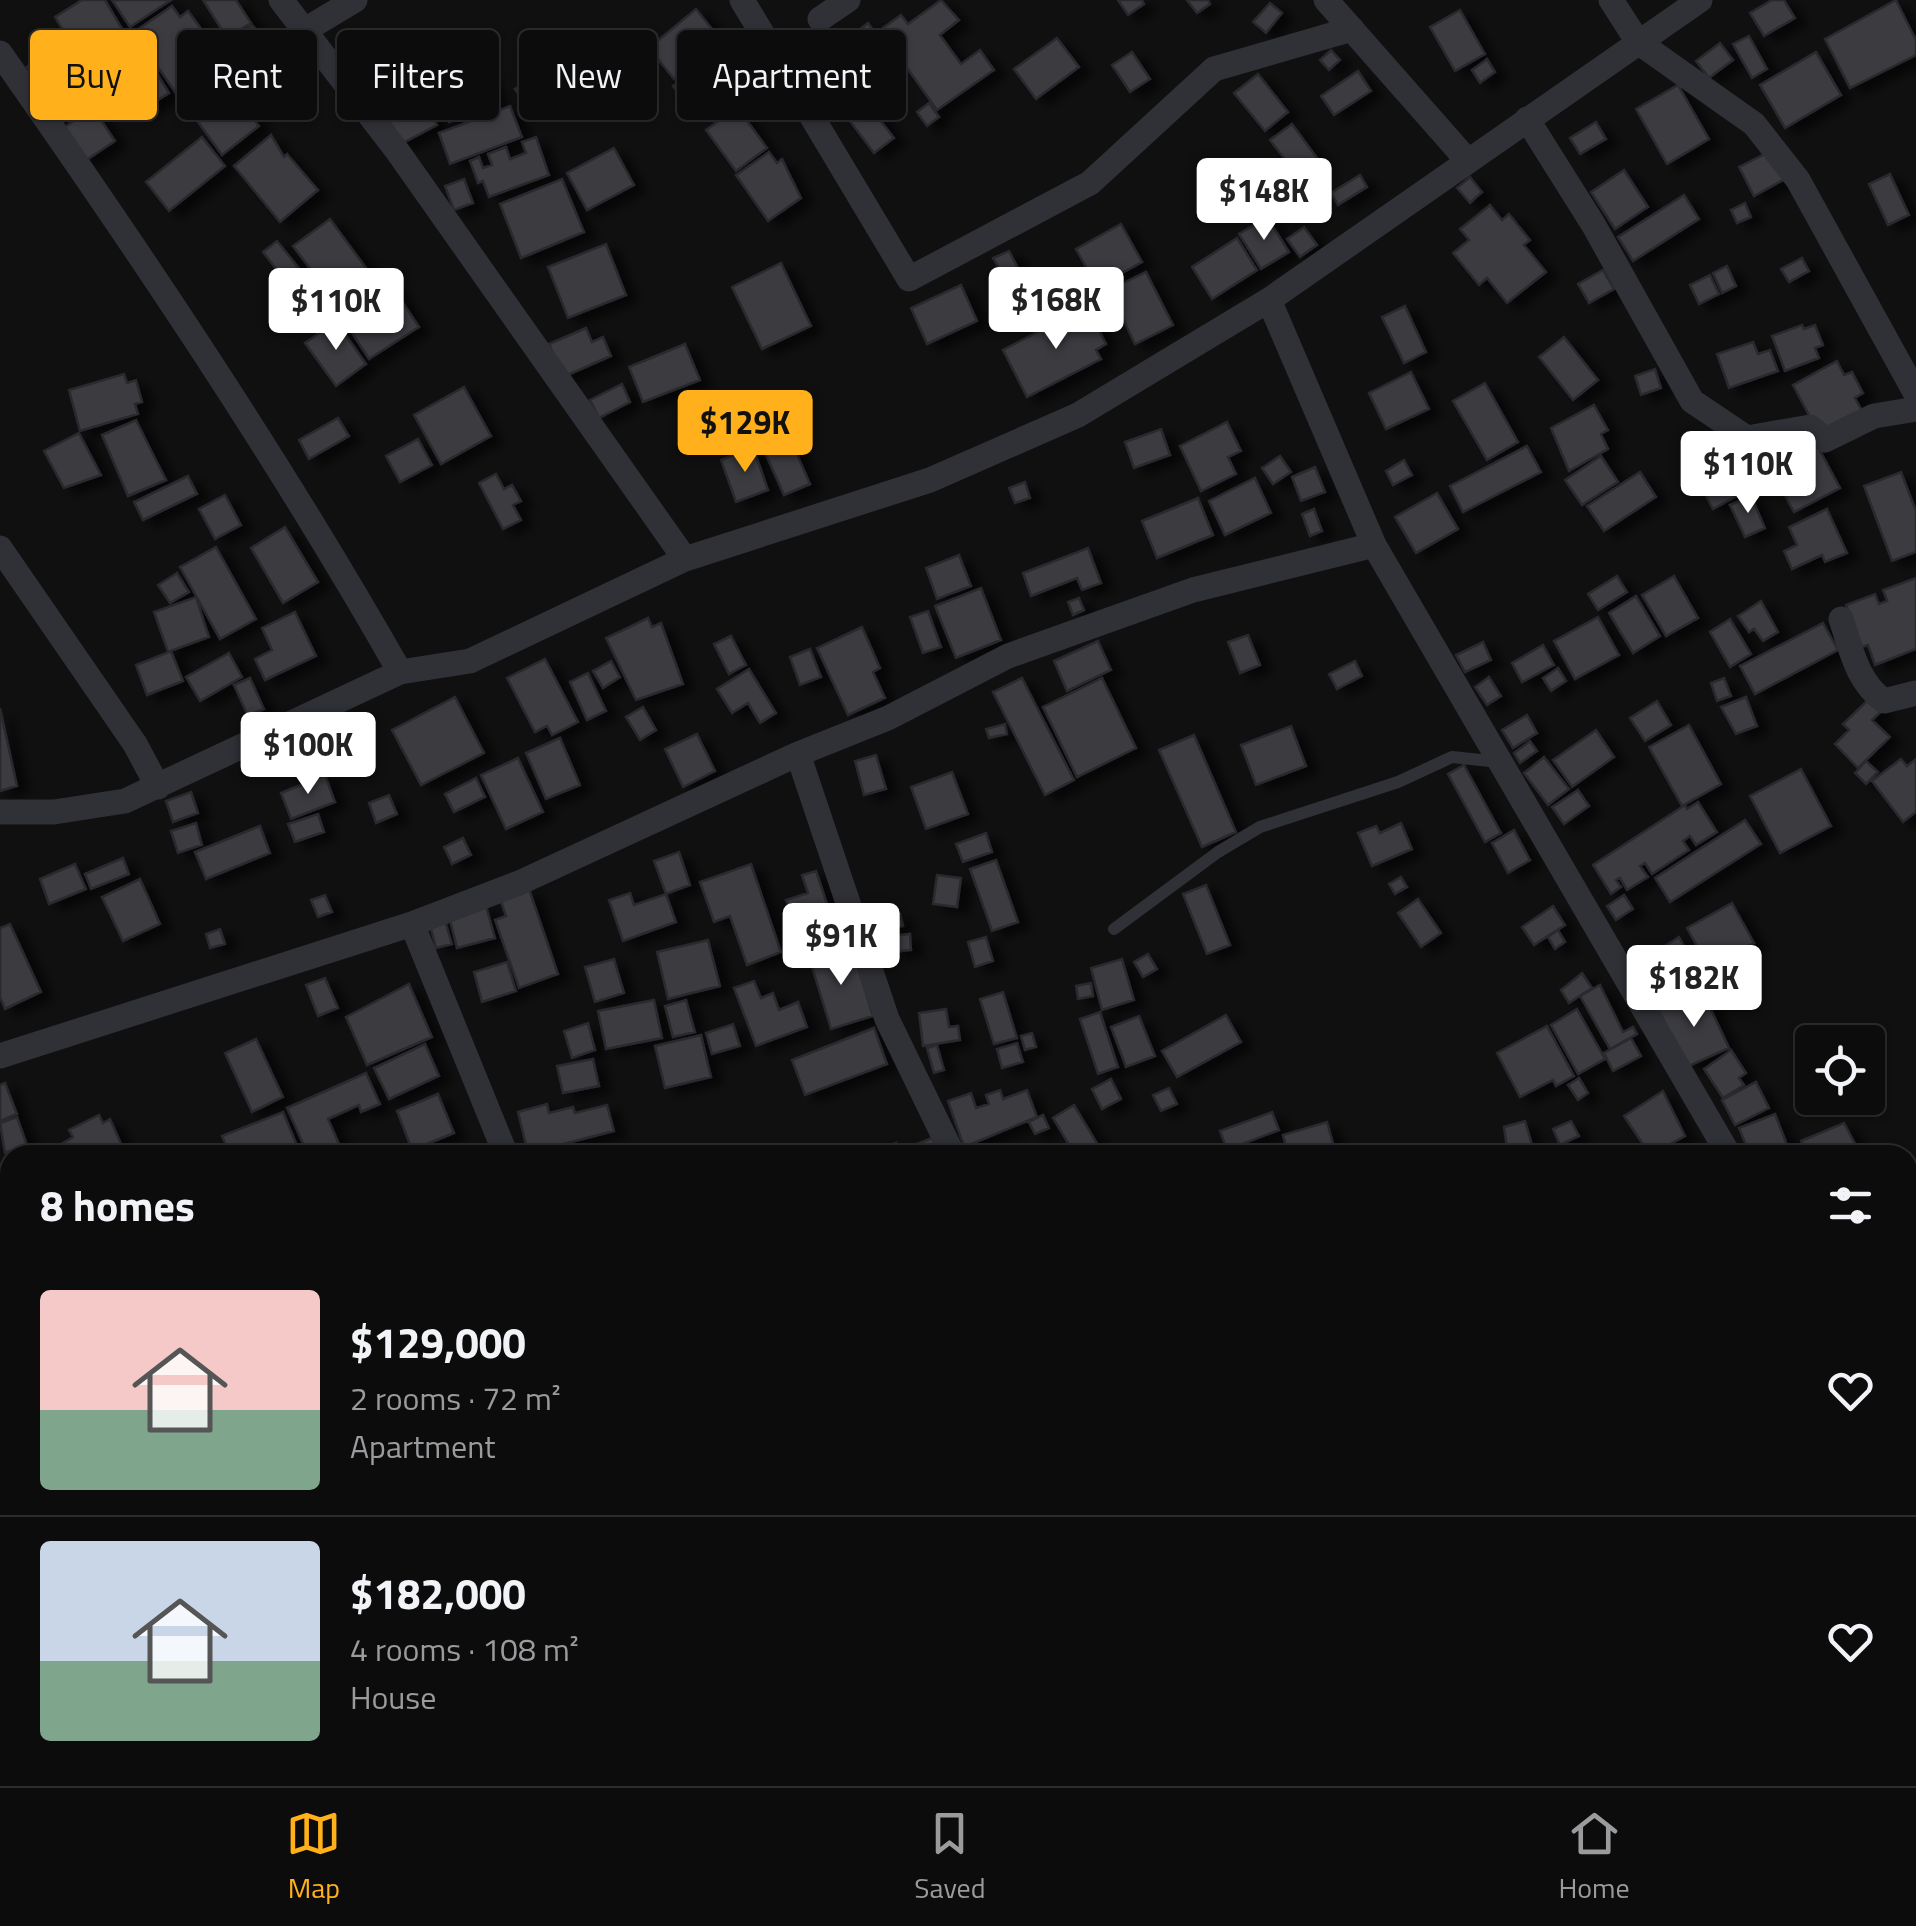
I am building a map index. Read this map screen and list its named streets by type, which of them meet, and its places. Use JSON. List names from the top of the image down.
{
  "page": {
    "chip": [
      "Buy",
      "Rent",
      "Filters",
      "New",
      "Apartment"
    ],
    "price": [
      "$148K",
      "$168K",
      "$110K",
      "$129K",
      "$110K",
      "$100K",
      "$91K",
      "$182K"
    ],
    "heading": "8 homes",
    "list": [
      {
        "name": "$129,000",
        "note": "2 rooms · 72 m² · Apartment"
      },
      {
        "name": "$182,000",
        "note": "4 rooms · 108 m² · House"
      }
    ],
    "tabs": ["Map", "Saved", "Home"]
  }
}
